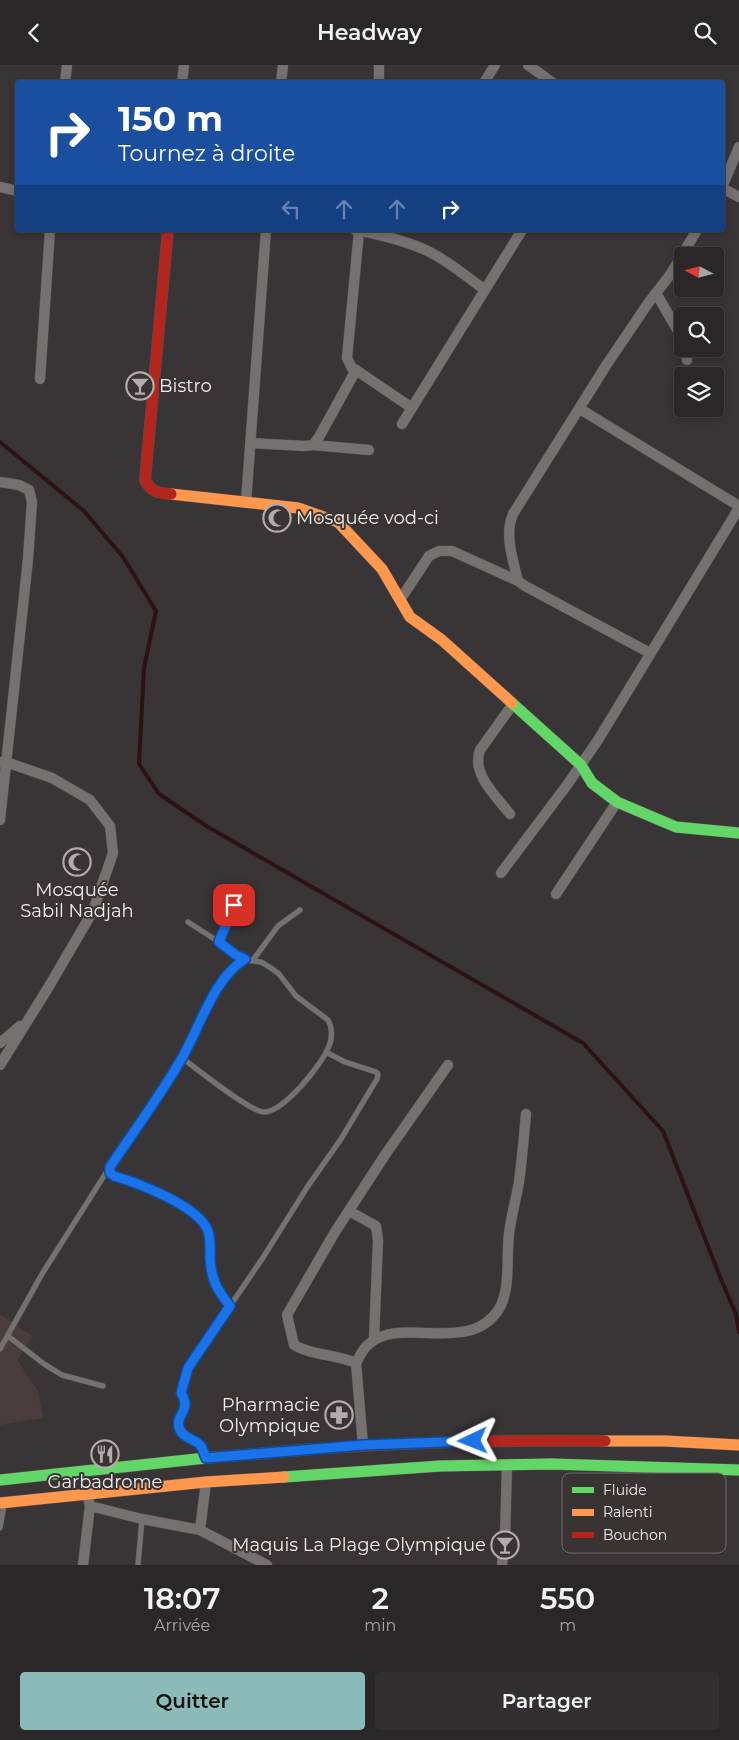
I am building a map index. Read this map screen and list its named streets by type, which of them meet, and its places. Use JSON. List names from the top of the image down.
{
  "places": {
    "bar": ["Bistro", "Maquis La Plage Olympique"],
    "mosque": ["Mosquée vod-ci", "Mosquée Sabil Nadjah"],
    "pharmacy": ["Pharmacie Olympique"],
    "restaurant": ["Garbadrome"]
  },
  "legend": ["Fluide", "Ralenti", "Bouchon"],
  "north": "left",
  "page": {
    "header": "Headway",
    "turn": ["150 m", "Tournez à droite"],
    "eta": [
      "18:07",
      "Arrivée",
      "2",
      "min",
      "550",
      "m"
    ],
    "buttons": ["Quitter", "Partager"]
  }
}
